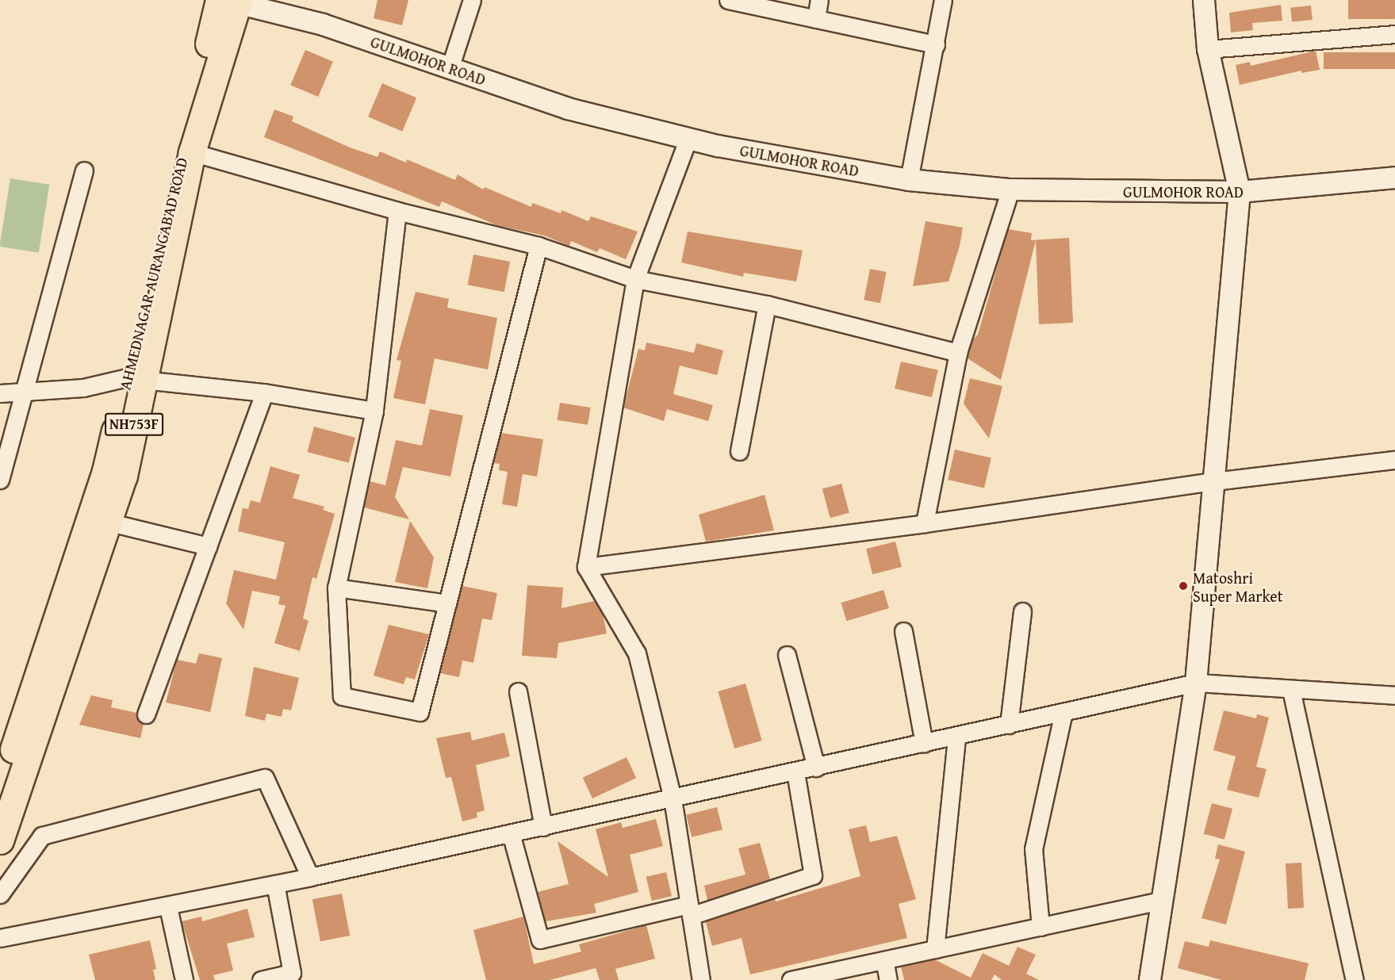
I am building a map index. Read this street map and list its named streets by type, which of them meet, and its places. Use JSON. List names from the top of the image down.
{
  "streets": {
    "highway": ["AHMEDNAGAR AURANGABAD ROAD", "NH753F"],
    "street": ["GULMOHOR ROAD"]
  },
  "crossings": [
    ["GULMOHOR ROAD", "AHMEDNAGAR AURANGABAD ROAD"],
    ["GULMOHOR ROAD", "NH753F"],
    ["AHMEDNAGAR AURANGABAD ROAD", "NH753F"]
  ],
  "places": ["Matoshri Super Market"]
}
